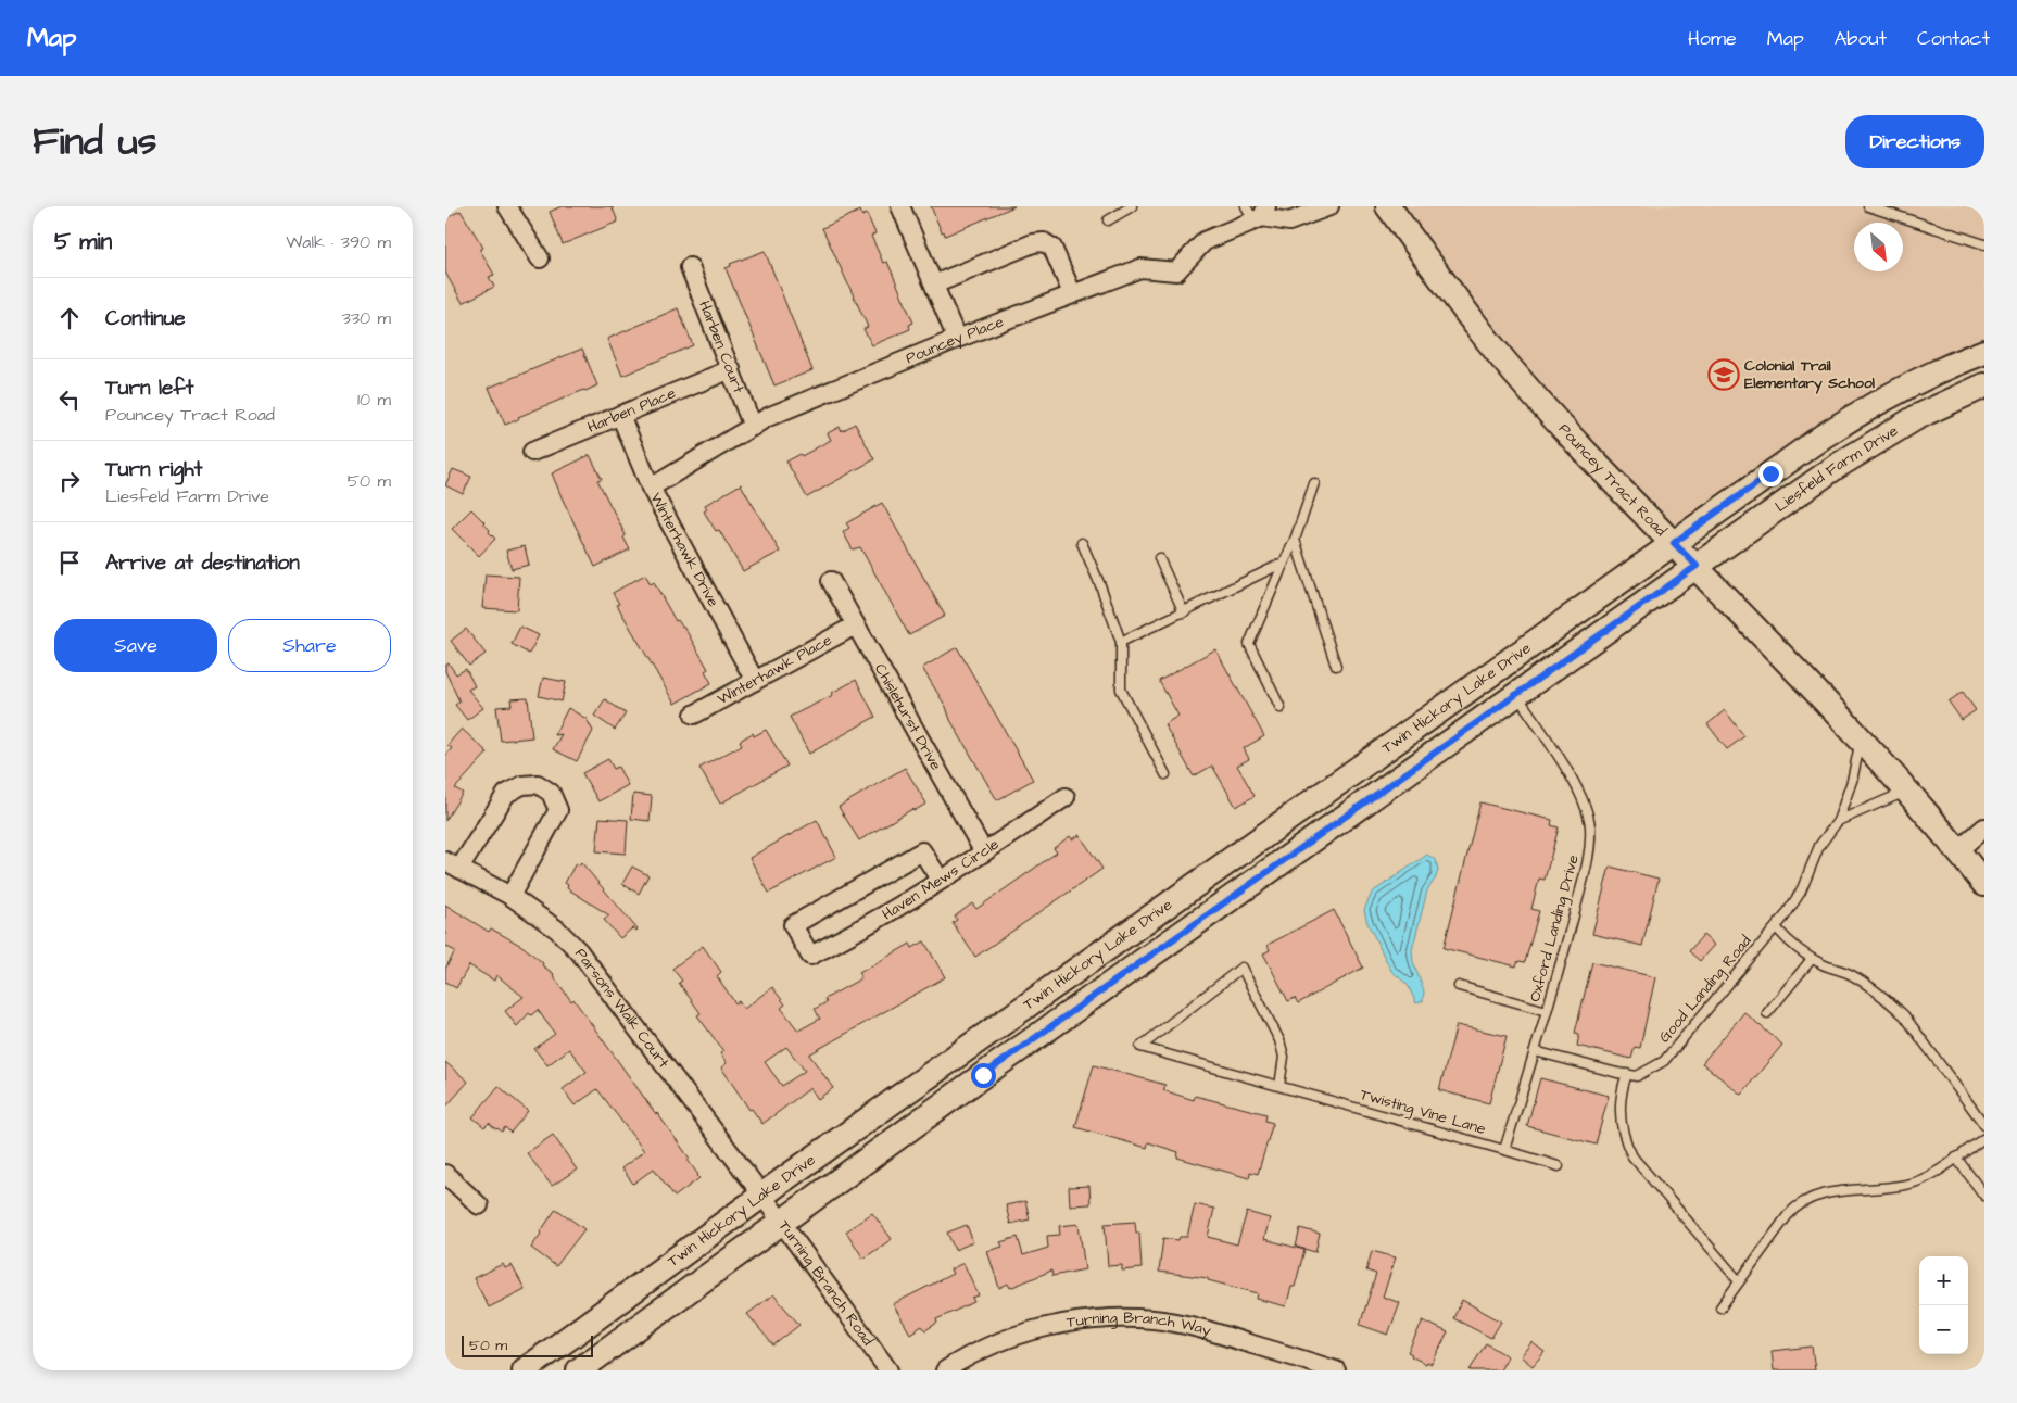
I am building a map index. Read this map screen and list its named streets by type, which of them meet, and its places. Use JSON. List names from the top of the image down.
{
  "streets": {
    "street": [
      "Pouncey Place",
      "Harben Court",
      "Harben Place",
      "Liesfeld Farm Drive",
      "Pouncey Tract Road",
      "Winterhawk Drive",
      "Winterhawk Place",
      "Twin Hickory Lake Drive",
      "Chislehurst Drive",
      "Haven Mews Circle",
      "Parsons Walk Court",
      "Turning Branch Road",
      "Turning Branch Way"
    ],
    "lane": ["Oxford Landing Drive", "Good Landing Road", "Twisting Vine Lane"]
  },
  "crossings": [
    ["Pouncey Place", "Harben Court"],
    ["Pouncey Place", "Winterhawk Drive"],
    ["Harben Court", "Harben Place"],
    ["Harben Place", "Winterhawk Drive"],
    ["Liesfeld Farm Drive", "Pouncey Tract Road"],
    ["Liesfeld Farm Drive", "Twin Hickory Lake Drive"],
    ["Pouncey Tract Road", "Twin Hickory Lake Drive"],
    ["Winterhawk Drive", "Winterhawk Place"],
    ["Winterhawk Place", "Chislehurst Drive"],
    ["Twin Hickory Lake Drive", "Oxford Landing Drive"],
    ["Twin Hickory Lake Drive", "Parsons Walk Court"],
    ["Twin Hickory Lake Drive", "Turning Branch Road"],
    ["Chislehurst Drive", "Haven Mews Circle"],
    ["Oxford Landing Drive", "Good Landing Road"],
    ["Oxford Landing Drive", "Twisting Vine Lane"],
    ["Parsons Walk Court", "Turning Branch Road"]
  ],
  "places": {
    "school or university": ["Colonial Trail Elementary School"]
  },
  "scale_bar": "50 m",
  "north": "bottom right",
  "page": {
    "header": "Map",
    "nav": [
      "Home",
      "Map",
      "About",
      "Contact"
    ],
    "title": "Find us",
    "buttons": [
      "Directions",
      ["Save", "Share"]
    ],
    "heading": ["5 min", "Walk · 390 m"],
    "list": [
      ["Continue", "330 m"],
      ["Turn left", "Pouncey Tract Road", "10 m"],
      ["Turn right", "Liesfeld Farm Drive", "50 m"],
      "Arrive at destination"
    ],
    "map_buttons": ["+", "−"],
    "scale": "50 m"
  }
}
